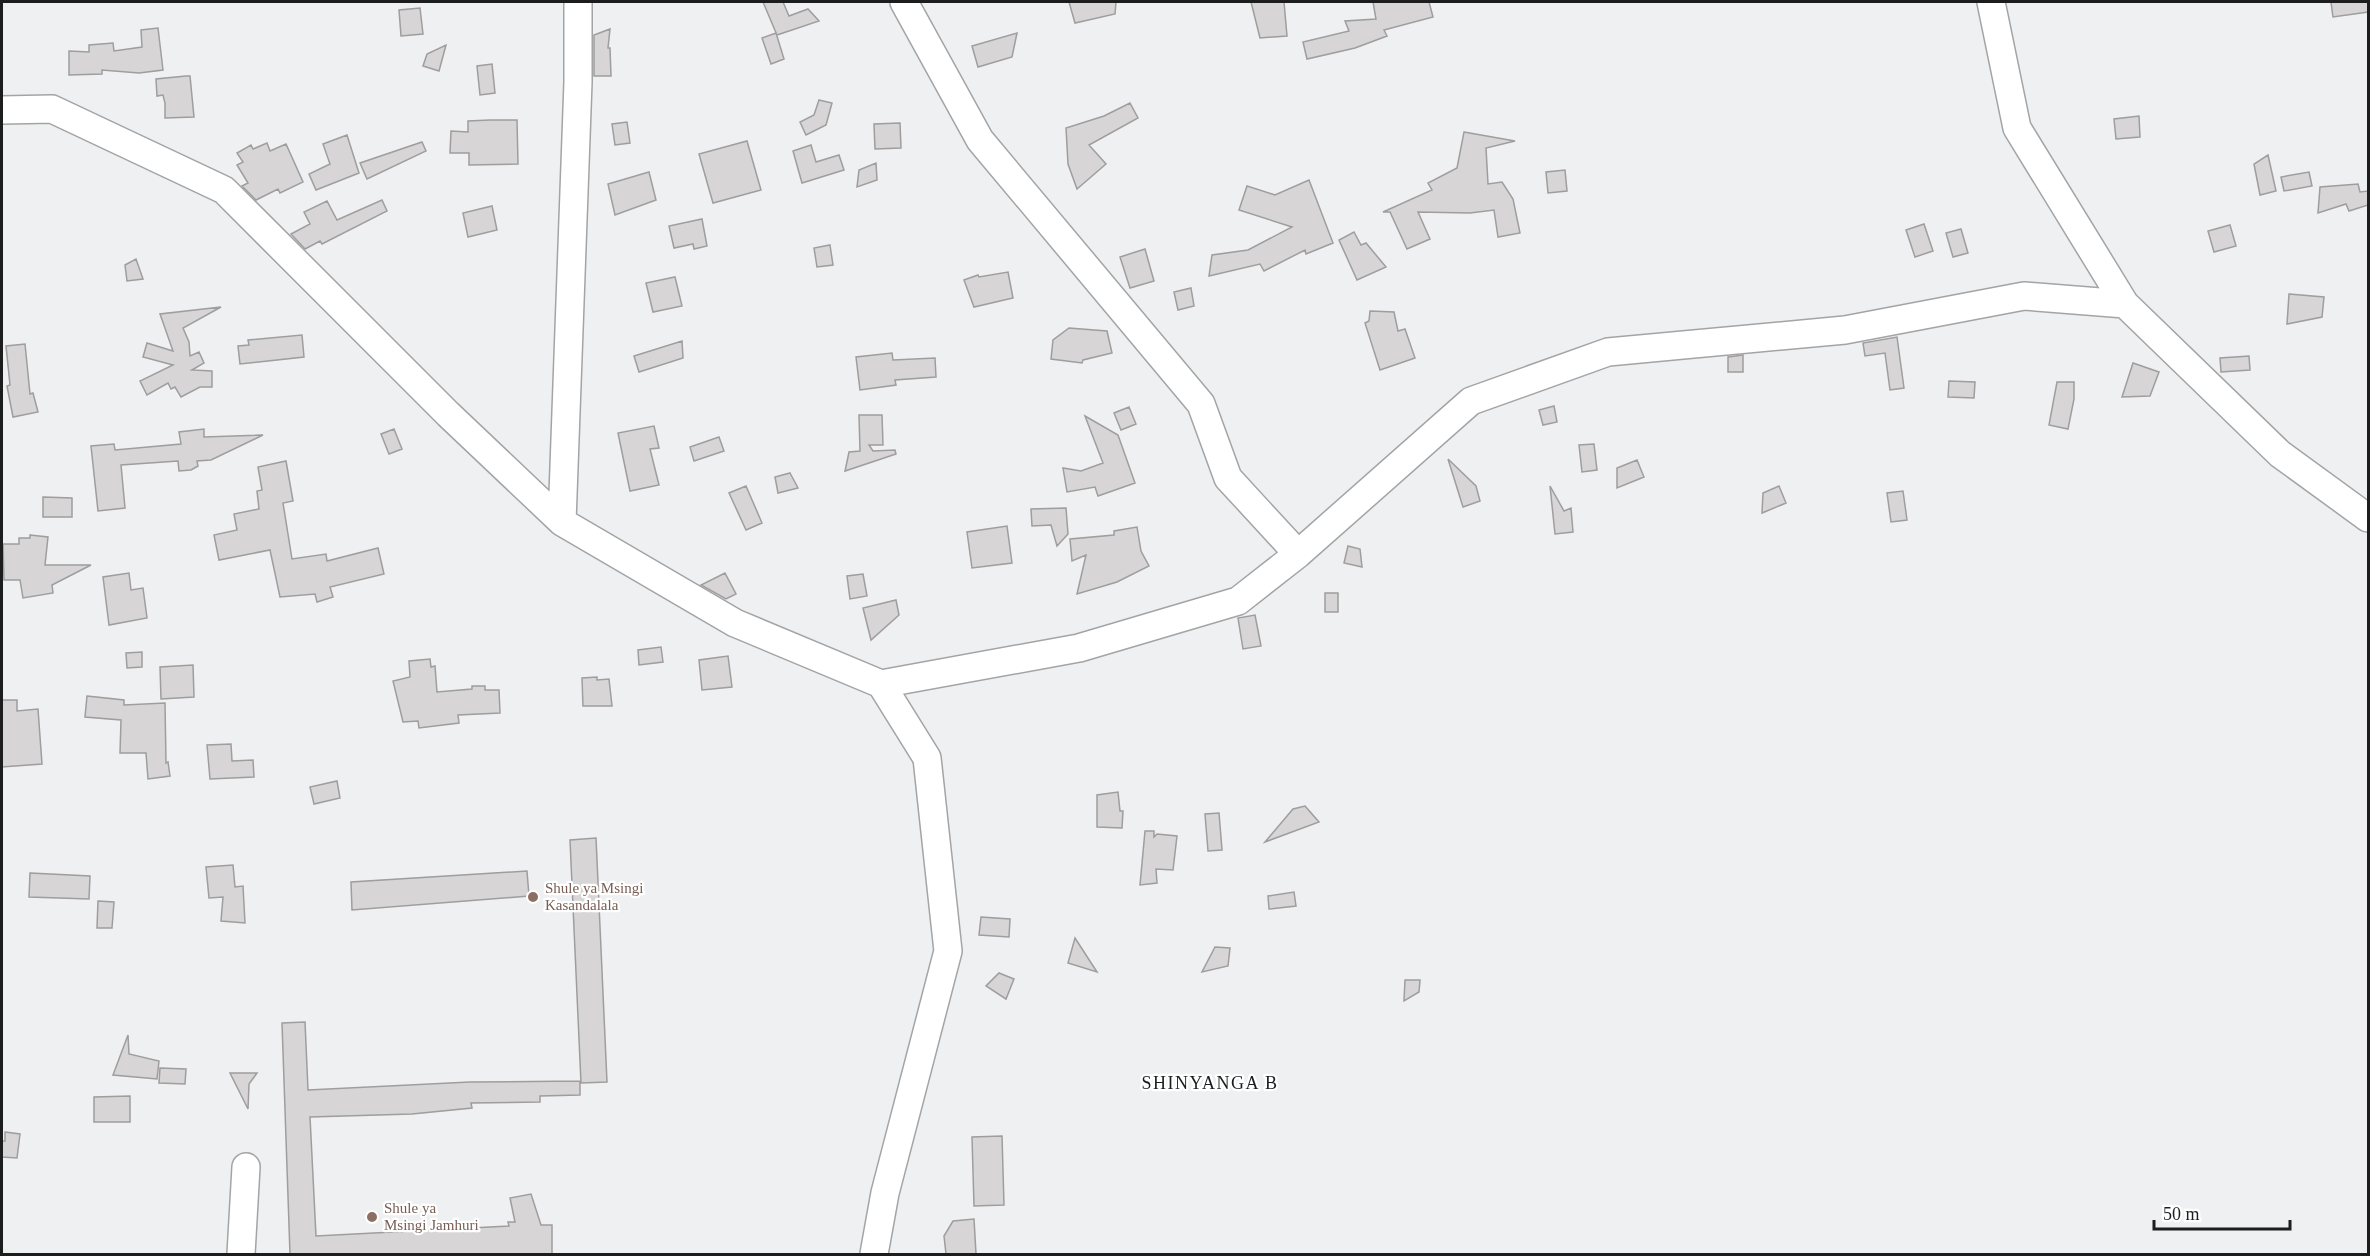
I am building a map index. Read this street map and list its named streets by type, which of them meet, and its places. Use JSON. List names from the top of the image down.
{
  "districts": ["SHINYANGA B"],
  "places": ["Shule ya Msingi Kasandalala", "Shule ya Msingi Jamhuri"],
  "scale_bar": "50 m"
}
